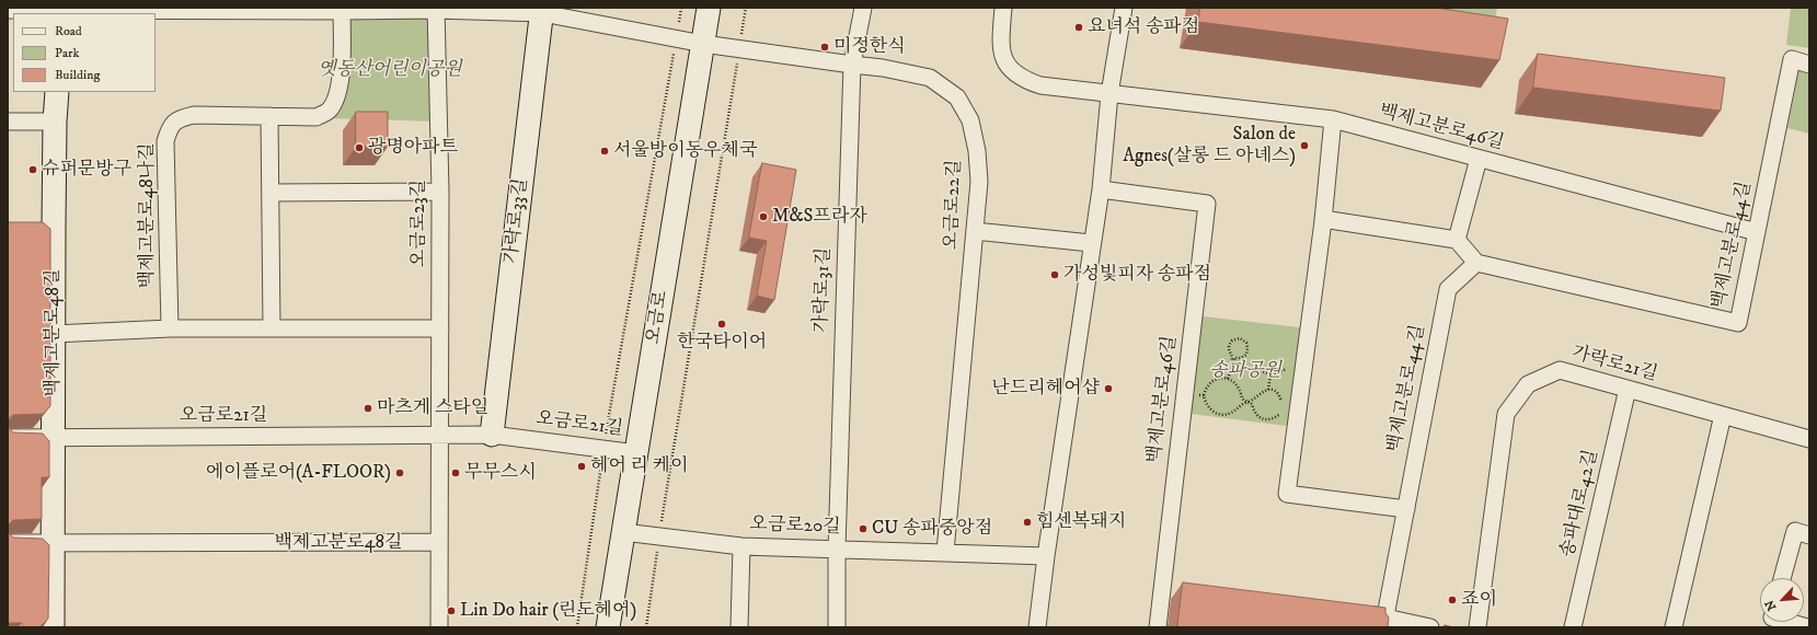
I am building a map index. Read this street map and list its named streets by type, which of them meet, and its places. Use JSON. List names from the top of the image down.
{
  "streets": {
    "street": [
      "백제고분로46길",
      "오금로22길",
      "백제고분로48나길",
      "가락로33길",
      "오금로23길",
      "백제고분로44길",
      "가락로31길",
      "오금로",
      "백제고분로48길",
      "가락로21길",
      "오금로21길",
      "송파대로42길",
      "오금로20길"
    ]
  },
  "crossings": [
    ["백제고분로46길", "백제고분로44길"],
    ["오금로22길", "가락로31길"],
    ["오금로22길", "오금로"],
    ["오금로22길", "오금로20길"],
    ["가락로33길", "오금로21길"],
    ["오금로23길", "오금로21길"],
    ["가락로31길", "오금로20길"],
    ["오금로", "오금로21길"],
    ["오금로", "오금로20길"],
    ["백제고분로48길", "오금로21길"],
    ["가락로21길", "송파대로42길"]
  ],
  "parks": ["옛동산어린이공원", "송파공원"],
  "places": [
    "요녀석 송파점",
    "미정한식",
    "Salon de Agnes(살롱 드 아녜스)",
    "광명아파트",
    "서울방이동우체국",
    "슈퍼문방구",
    "M&S프라자",
    "가성빛피자 송파점",
    "한국타이어",
    "난드리헤어샵",
    "마츠게 스타일",
    "헤어 리 케이",
    "에이플로어(A-FLOOR)",
    "무무스시",
    "힘센복돼지",
    "CU 송파중앙점",
    "죠이",
    "Lin Do hair (린도헤어)"
  ],
  "legend": ["Road", "Park", "Building"],
  "north": "bottom left"
}
